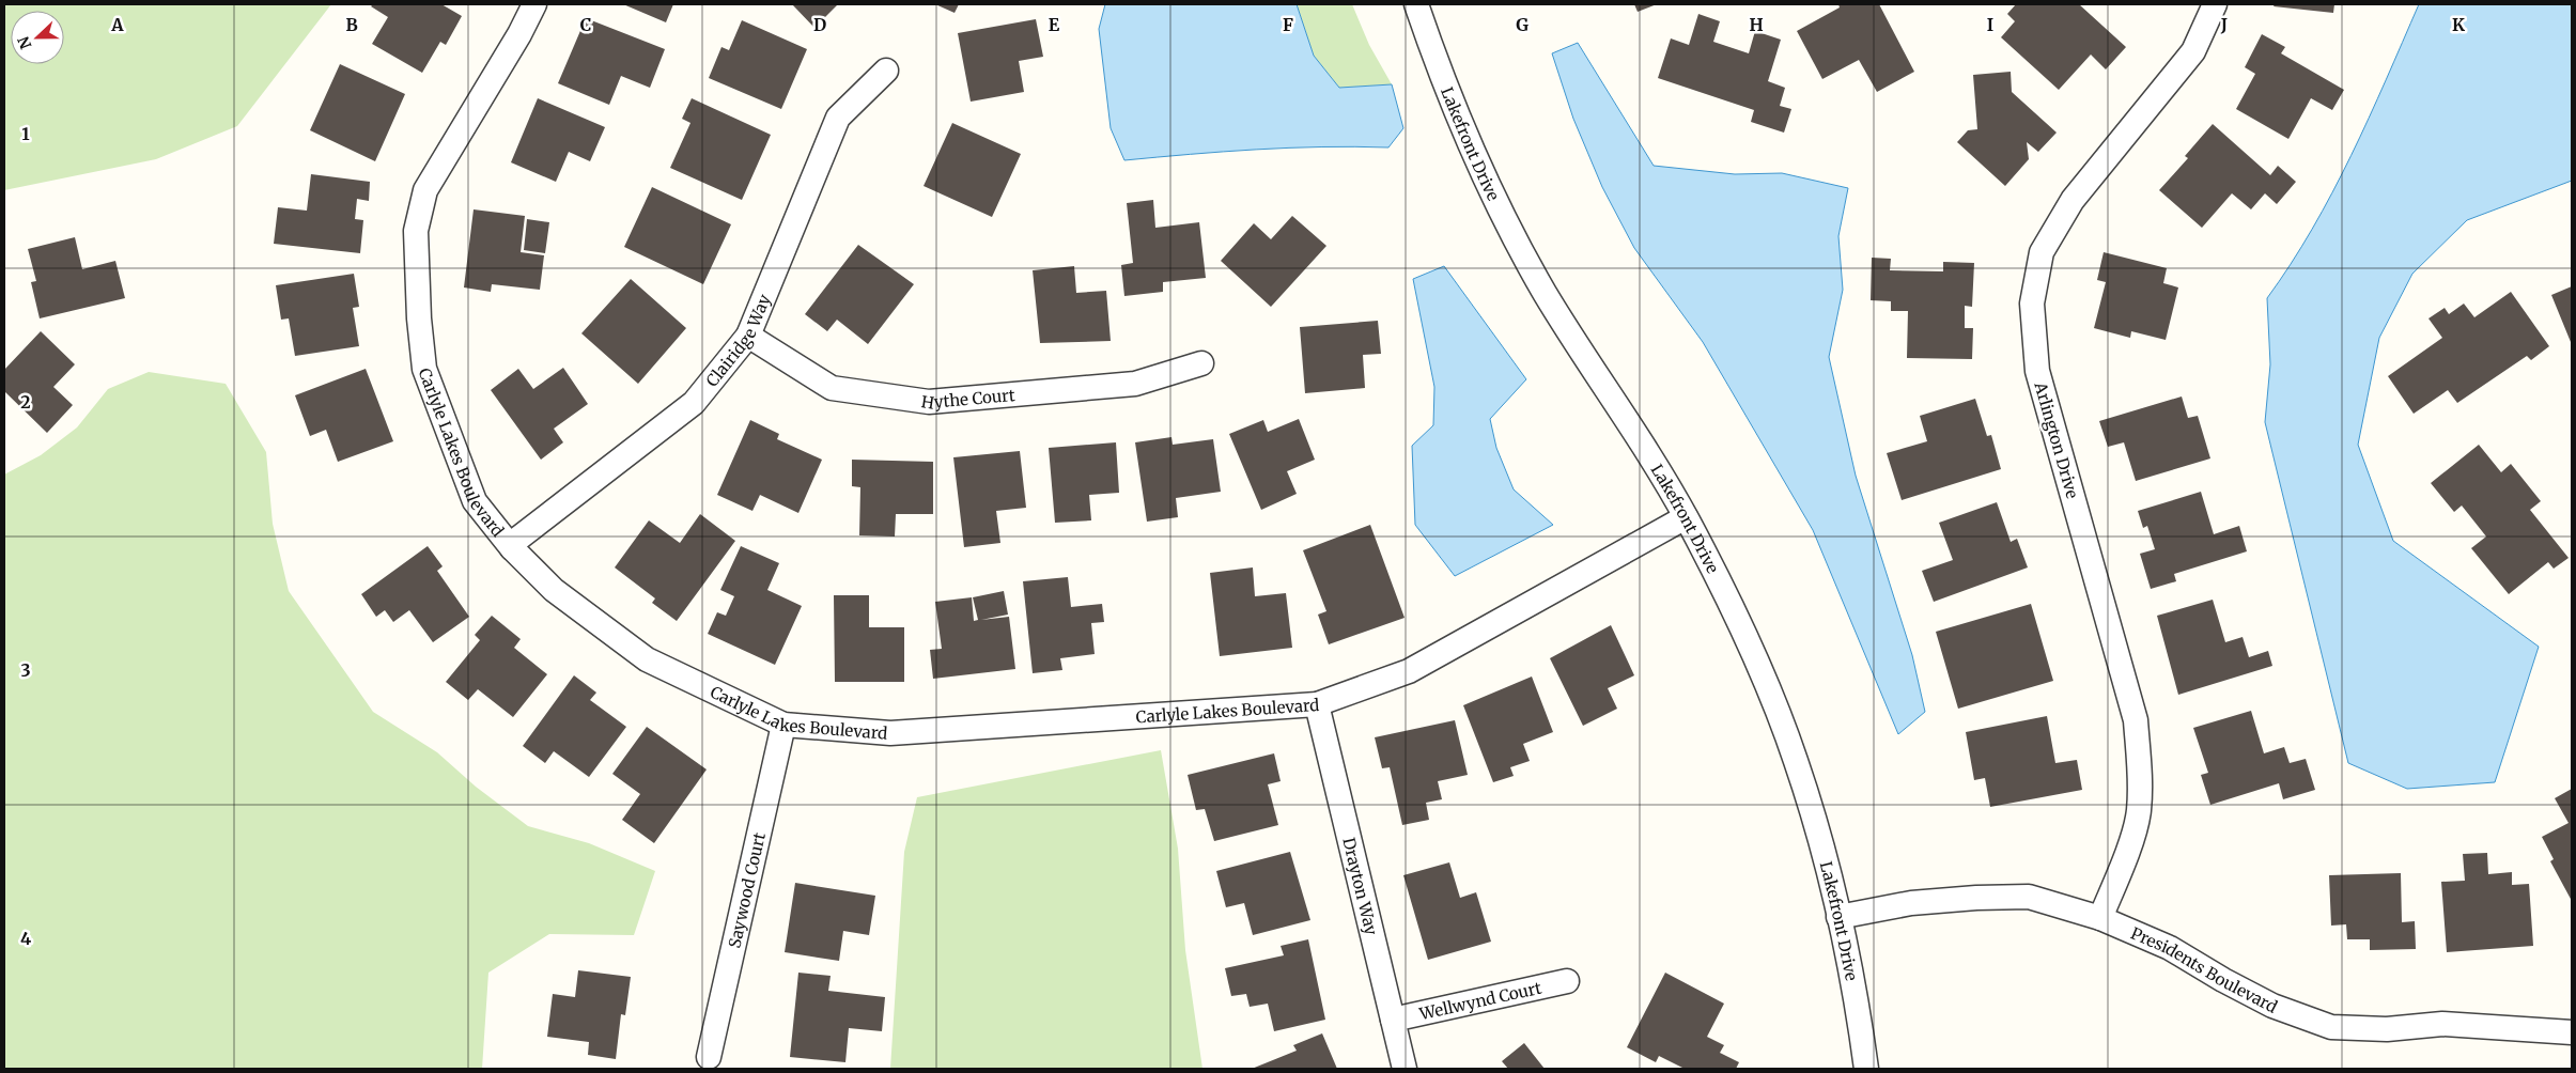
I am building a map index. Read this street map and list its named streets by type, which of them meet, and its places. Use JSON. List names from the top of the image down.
{
  "streets": {
    "street": [
      "Lakefront Drive",
      "Clairidge Way",
      "Hythe Court",
      "Arlington Drive",
      "Carlyle Lakes Boulevard",
      "Drayton Way",
      "Saywood Court",
      "Presidents Boulevard",
      "Wellwynd Court"
    ]
  },
  "crossings": [
    ["Lakefront Drive", "Carlyle Lakes Boulevard"],
    ["Lakefront Drive", "Presidents Boulevard"],
    ["Clairidge Way", "Hythe Court"],
    ["Clairidge Way", "Carlyle Lakes Boulevard"],
    ["Arlington Drive", "Presidents Boulevard"],
    ["Carlyle Lakes Boulevard", "Drayton Way"],
    ["Carlyle Lakes Boulevard", "Saywood Court"],
    ["Drayton Way", "Wellwynd Court"]
  ],
  "north": "left",
  "grid": {
    "columns": [
      "A",
      "B",
      "C",
      "D",
      "E",
      "F",
      "G",
      "H",
      "I",
      "J",
      "K"
    ],
    "rows": [
      "1",
      "2",
      "3",
      "4"
    ]
  }
}
